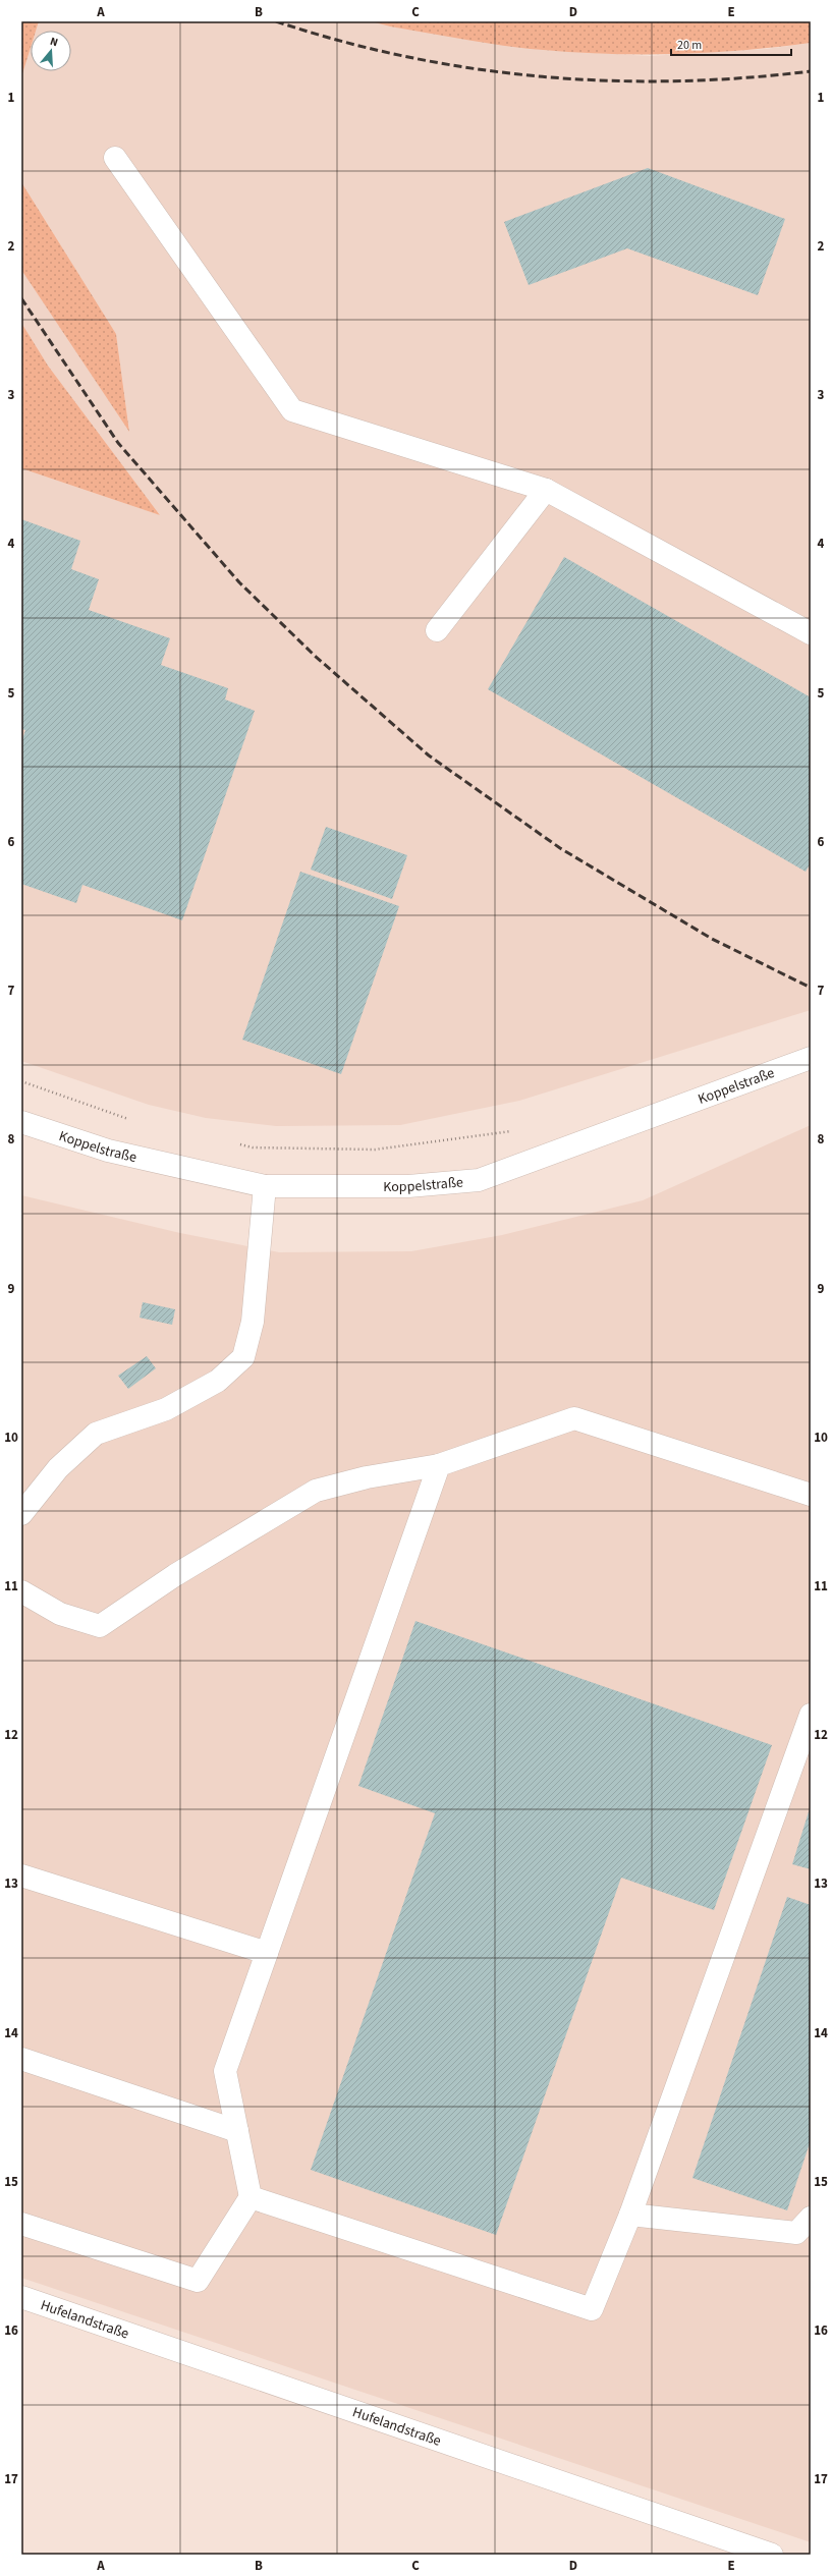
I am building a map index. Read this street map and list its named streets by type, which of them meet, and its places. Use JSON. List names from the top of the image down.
{
  "streets": {
    "street": ["Koppelstraße", "Hufelandstraße"]
  },
  "scale_bar": "20 m",
  "north": "top",
  "grid": {
    "columns": [
      "A",
      "B",
      "C",
      "D",
      "E"
    ],
    "rows": [
      "1",
      "2",
      "3",
      "4",
      "5",
      "6",
      "7",
      "8",
      "9",
      "10",
      "11",
      "12",
      "13",
      "14",
      "15",
      "16",
      "17"
    ]
  }
}
